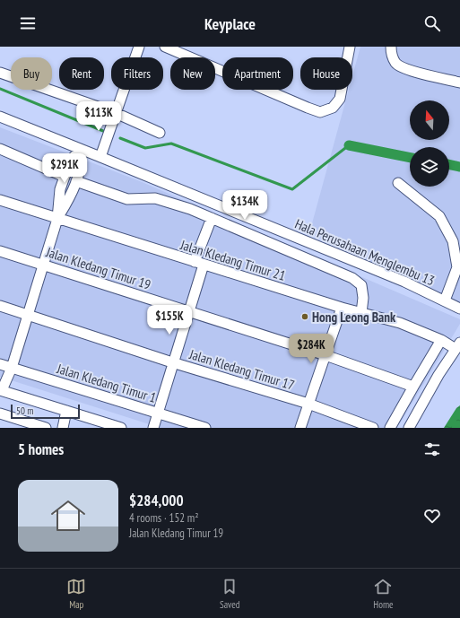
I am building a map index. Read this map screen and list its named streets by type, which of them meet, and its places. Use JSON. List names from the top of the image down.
{
  "streets": {
    "street": [
      "Hala Perusahaan Menglembu 13",
      "Jalan Kledang Timur 21",
      "Jalan Kledang Timur 19",
      "Jalan Kledang Timur 17",
      "Jalan Kledang Timur 1"
    ]
  },
  "places": ["Hong Leong Bank"],
  "scale_bar": "50 m",
  "north": "top",
  "page": {
    "header": "Keyplace",
    "chip": [
      "Buy",
      "Rent",
      "Filters",
      "New",
      "Apartment",
      "House"
    ],
    "price": [
      "$113K",
      "$291K",
      "$134K",
      "$155K",
      "$284K"
    ],
    "scale": "50 m",
    "heading": "5 homes",
    "list": [
      {
        "name": "$284,000",
        "note": "4 rooms · 152 m² · Jalan Kledang Timur 19"
      }
    ],
    "tabs": ["Map", "Saved", "Home"]
  }
}
